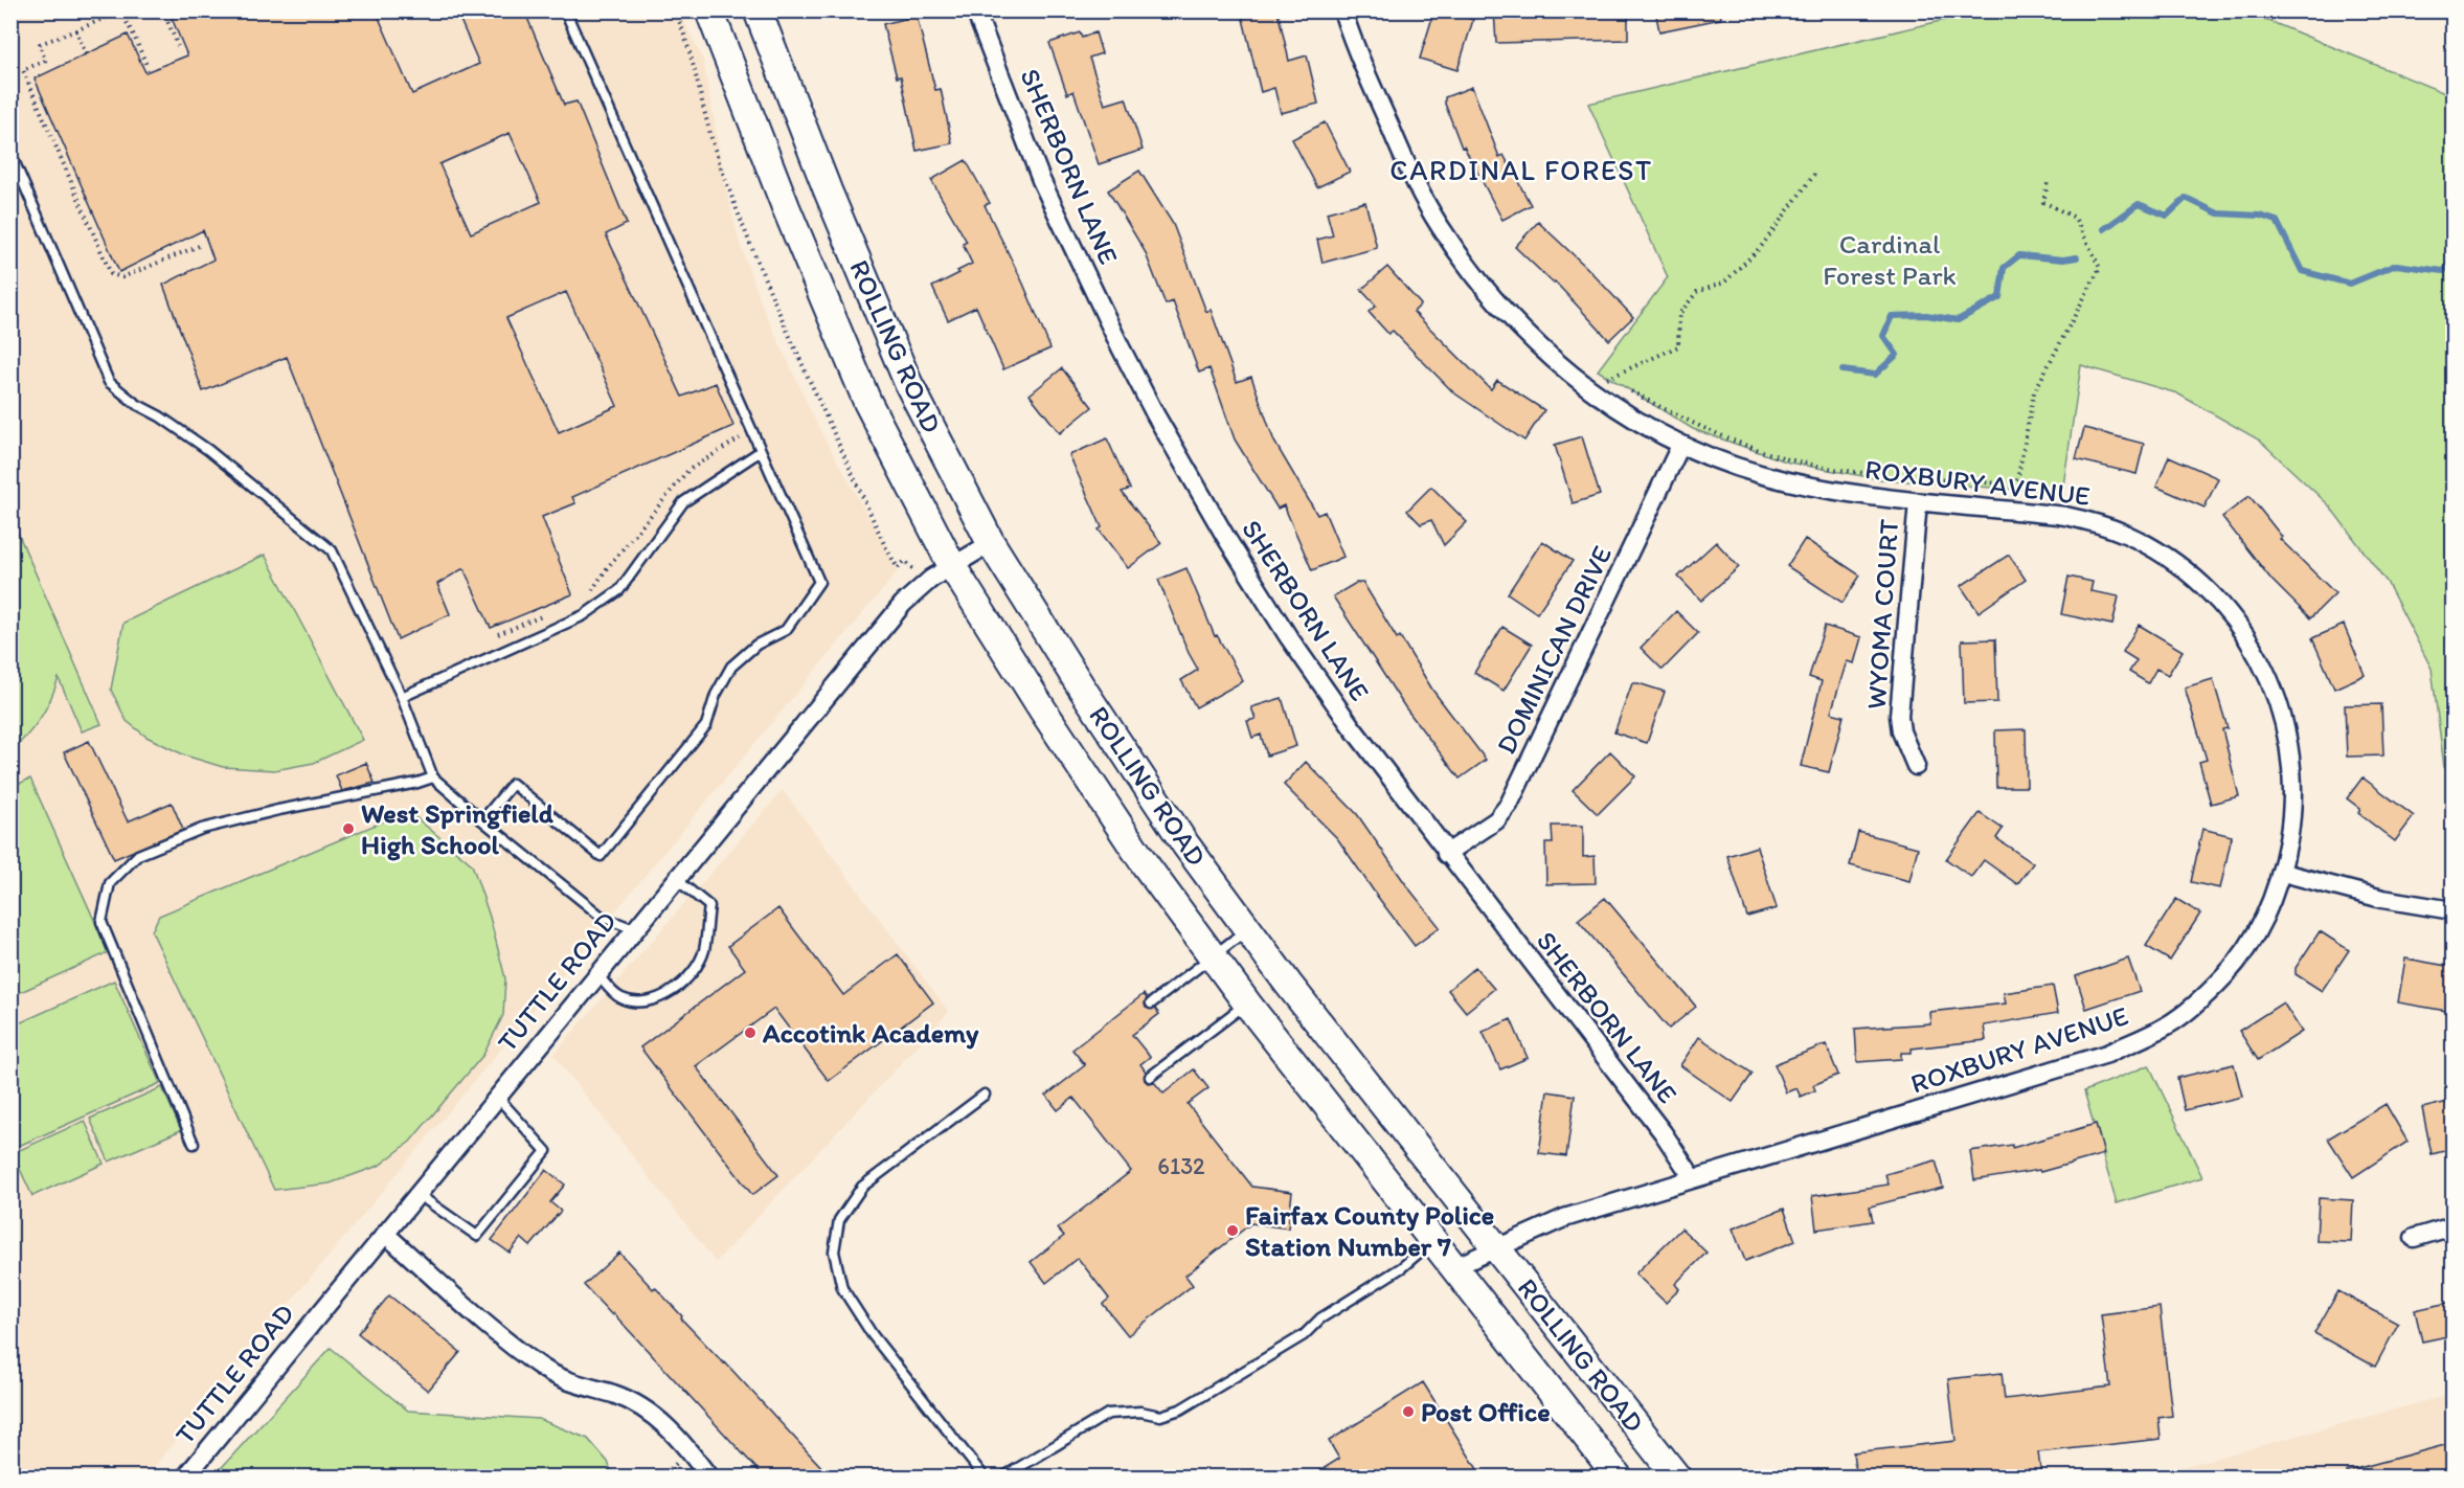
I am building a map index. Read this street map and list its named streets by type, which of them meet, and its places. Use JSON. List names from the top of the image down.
{
  "streets": {
    "main road": ["ROLLING ROAD"],
    "street": [
      "SHERBORN LANE",
      "ROXBURY AVENUE",
      "WYOMA COURT",
      "DOMINICAN DRIVE",
      "TUTTLE ROAD"
    ]
  },
  "crossings": [
    ["SHERBORN LANE", "ROXBURY AVENUE"],
    ["SHERBORN LANE", "DOMINICAN DRIVE"],
    ["ROLLING ROAD", "ROXBURY AVENUE"],
    ["ROLLING ROAD", "TUTTLE ROAD"],
    ["ROXBURY AVENUE", "WYOMA COURT"],
    ["ROXBURY AVENUE", "DOMINICAN DRIVE"]
  ],
  "districts": ["CARDINAL FOREST"],
  "parks": ["Cardinal Forest Park"],
  "places": [
    "West Springfield High School",
    "Accotink Academy",
    "Fairfax County Police Station Number 7",
    "Post Office"
  ],
  "house_numbers": ["6132"]
}
